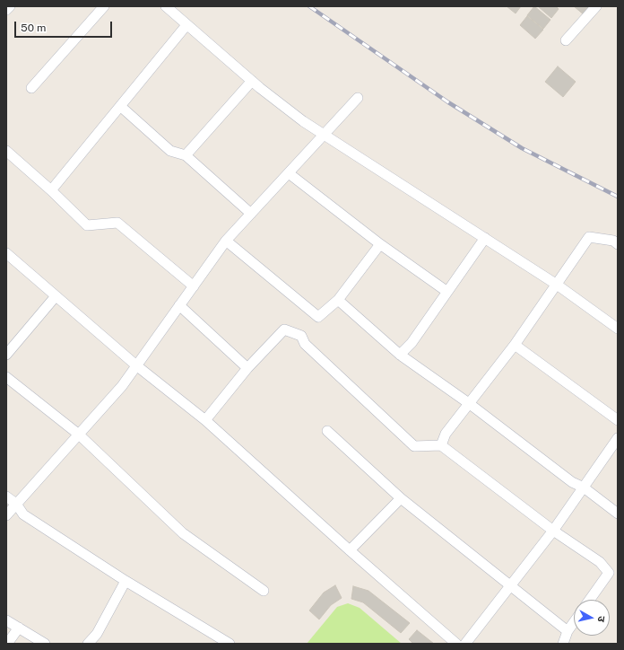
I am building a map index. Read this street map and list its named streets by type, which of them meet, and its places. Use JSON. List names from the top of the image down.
{
  "scale_bar": "50 m",
  "north": "right"
}
